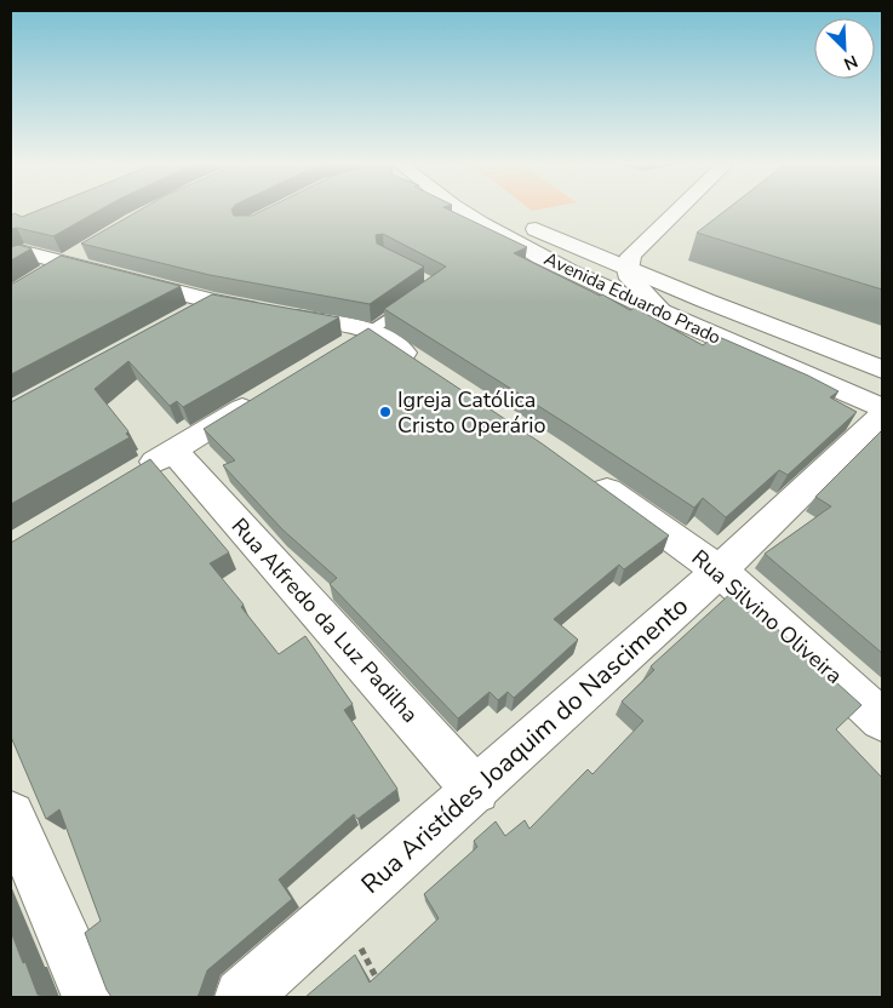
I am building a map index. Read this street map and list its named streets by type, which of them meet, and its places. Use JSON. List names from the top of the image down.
{
  "streets": {
    "street": [
      "Avenida Eduardo Prado",
      "Rua Silvino Oliveira",
      "Rua Alfredo da Luz Padilha",
      "Rua Aristídes Joaquim do Nascimento"
    ]
  },
  "crossings": [
    ["Rua Silvino Oliveira", "Rua Aristídes Joaquim do Nascimento"],
    ["Rua Alfredo da Luz Padilha", "Rua Aristídes Joaquim do Nascimento"]
  ],
  "places": ["Igreja Católica Cristo Operário"],
  "north": "bottom right"
}
